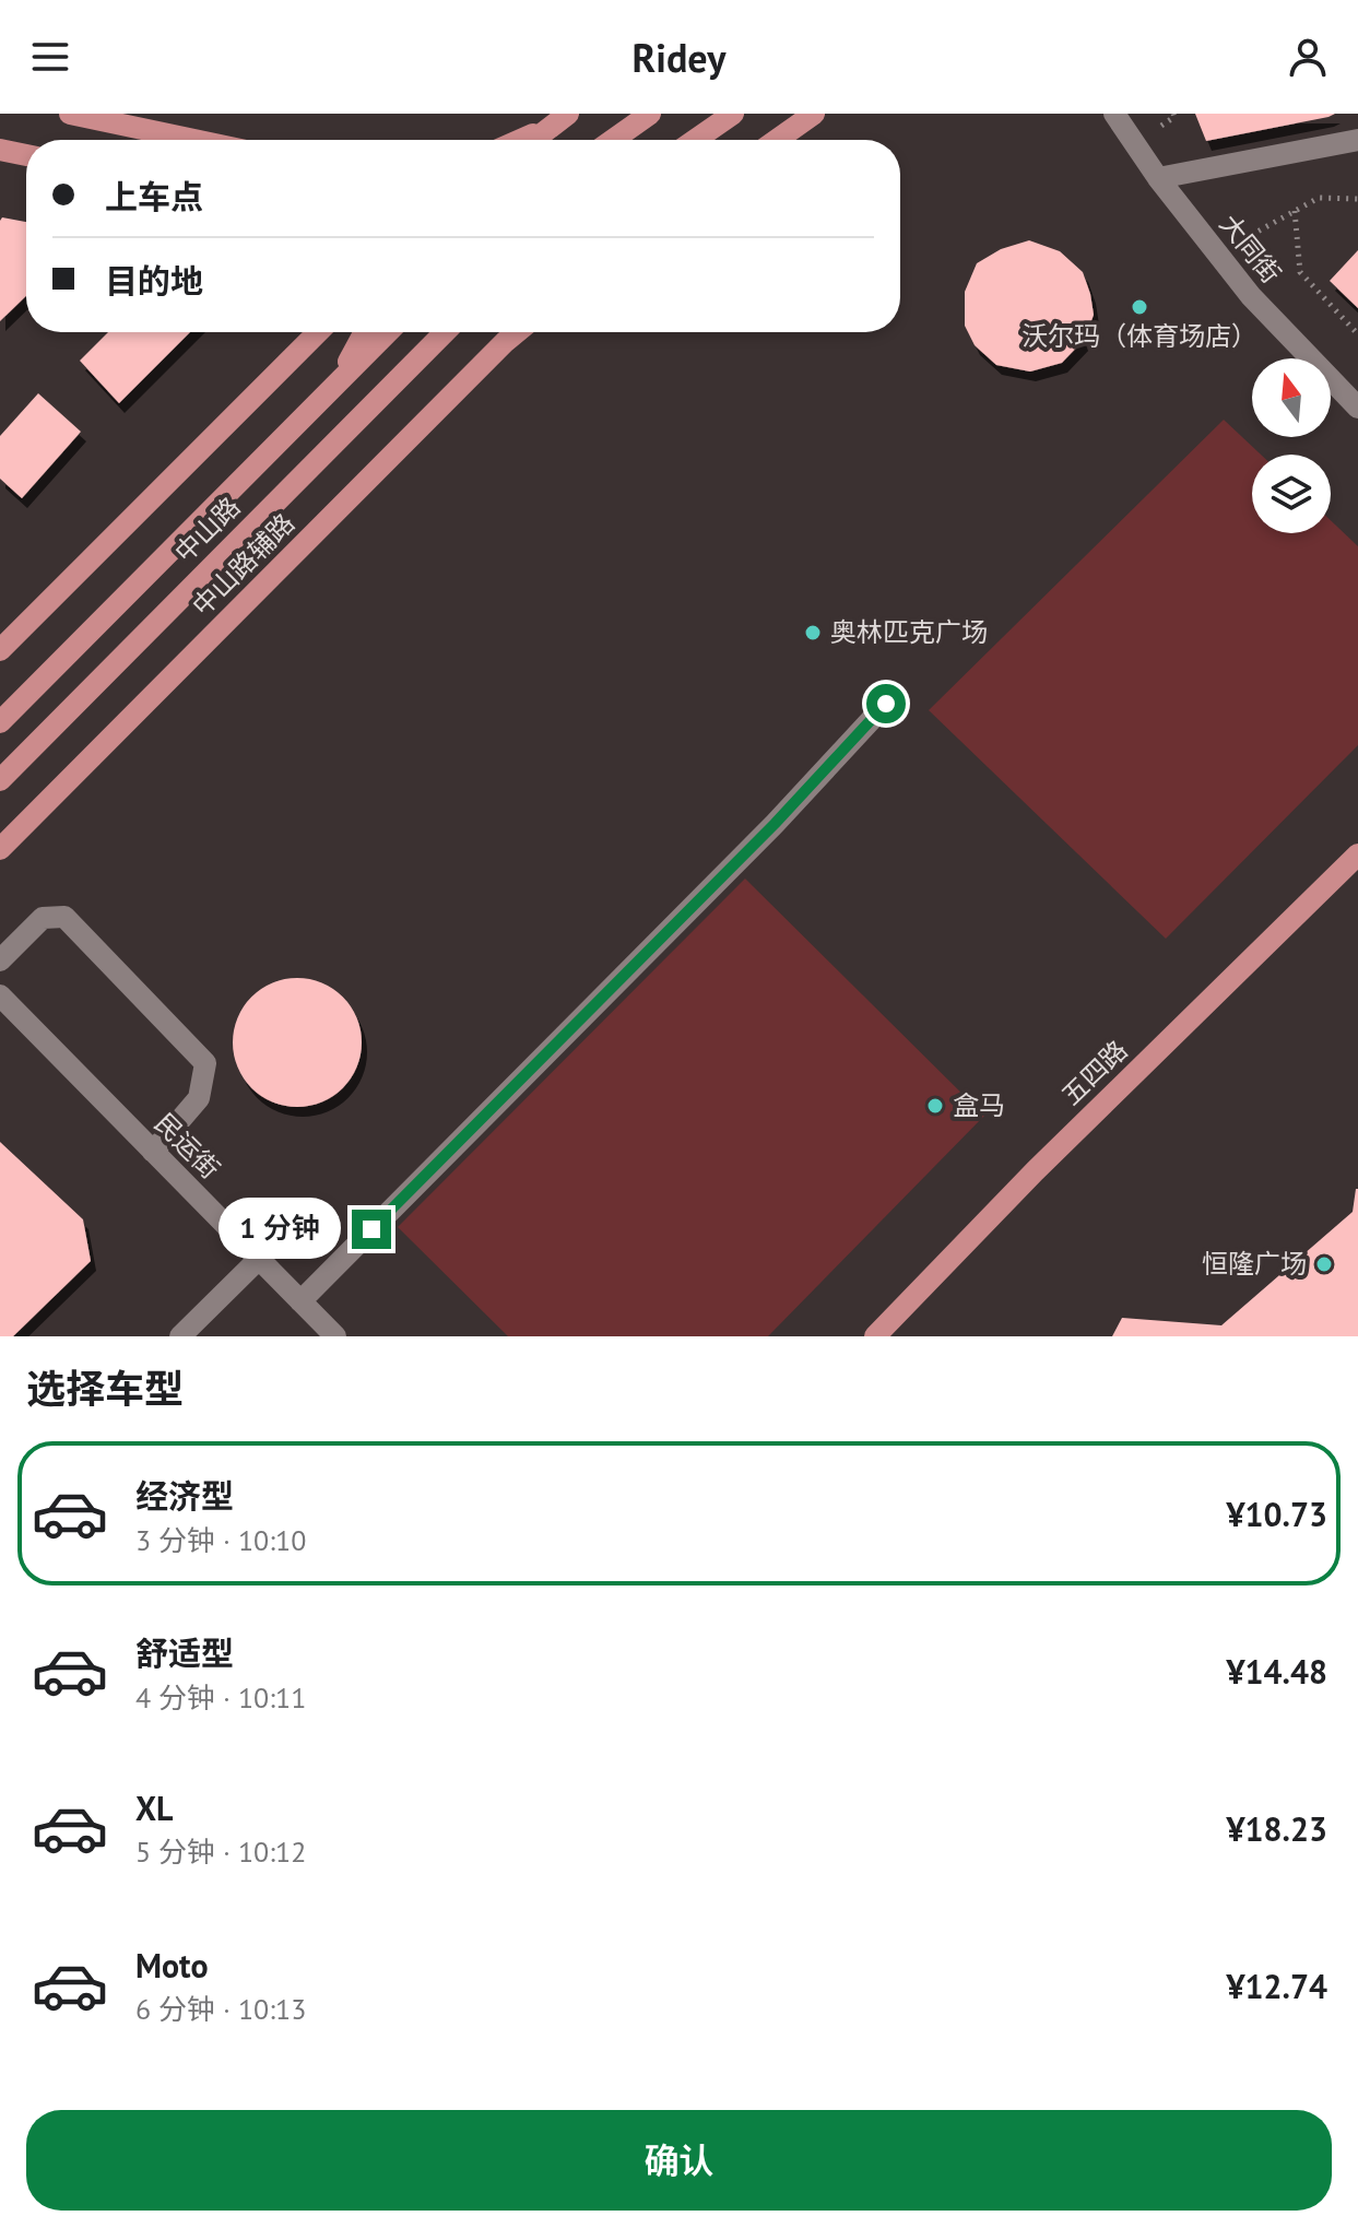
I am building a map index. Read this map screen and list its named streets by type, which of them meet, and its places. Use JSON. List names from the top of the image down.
{
  "streets": {
    "main road": ["中山路", "中山路辅路", "五四路"],
    "street": ["大同街", "民运街"]
  },
  "places": [
    "沃尔玛（体育场店）",
    "奥林匹克广场",
    "盒马",
    "恒隆广场"
  ],
  "north": "top",
  "page": {
    "header": "Ridey",
    "banner": ["上车点", "目的地"],
    "bubble": "1 分钟",
    "heading": "选择车型",
    "list": [
      {
        "name": "经济型",
        "note": "3 分钟 · 10:10",
        "value": "¥10.73"
      },
      {
        "name": "舒适型",
        "note": "4 分钟 · 10:11",
        "value": "¥14.48"
      },
      {
        "name": "XL",
        "note": "5 分钟 · 10:12",
        "value": "¥18.23"
      },
      {
        "name": "Moto",
        "note": "6 分钟 · 10:13",
        "value": "¥12.74"
      }
    ],
    "buttons": "确认"
  }
}
